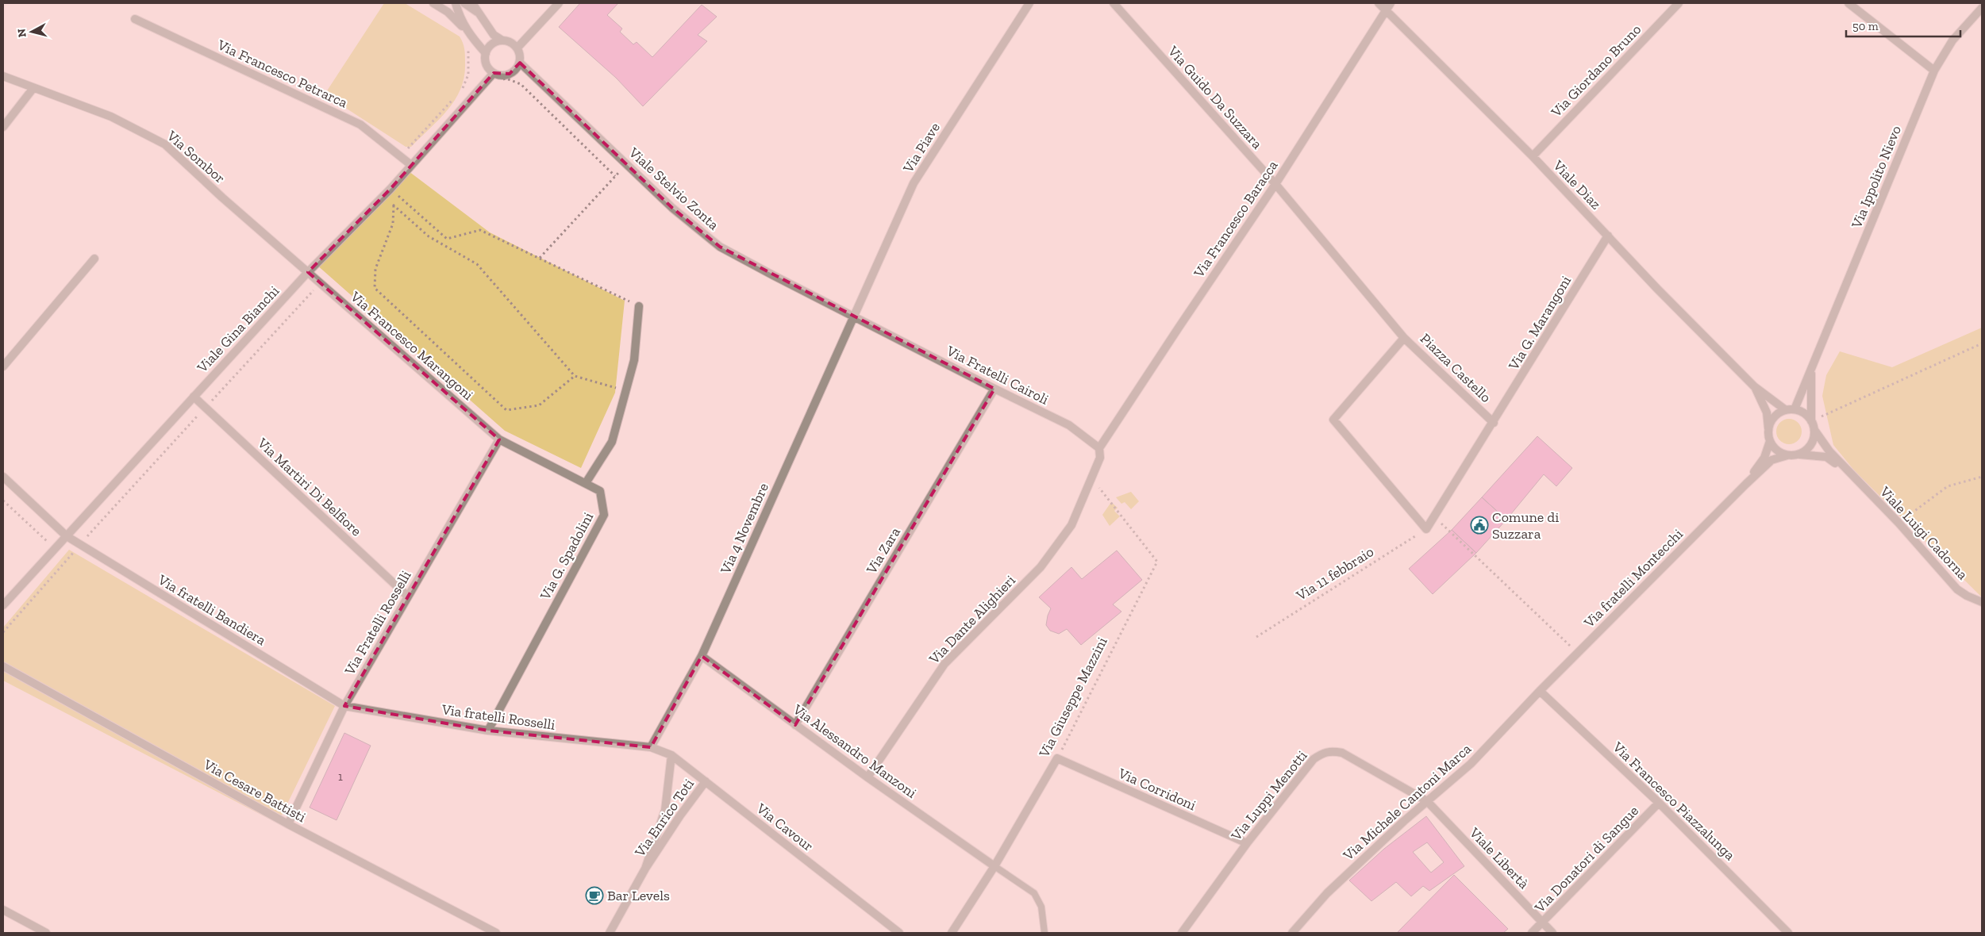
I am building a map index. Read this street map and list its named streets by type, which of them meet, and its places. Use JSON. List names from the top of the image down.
{
  "streets": {
    "street": [
      "Via Giordano Bruno",
      "Via Francesco Petrarca",
      "Via Guido Da Suzzara",
      "Via Piave",
      "Via Sombor",
      "Via Ippolito Nievo",
      "Viale Diaz",
      "Viale Stelvio Zonta",
      "Via Francesco Baracca",
      "Via G. Marangoni",
      "Viale Gina Bianchi",
      "Via Francesco Marangoni",
      "Piazza Castello",
      "Via Fratelli Cairoli",
      "Via Martiri Di Belfiore",
      "Via 4 Novembre",
      "Viale Luigi Cadorna",
      "Via Zara",
      "Via G. Spadolini",
      "Via fratelli Montecchi",
      "Via fratelli Bandiera",
      "Via Dante Alighieri",
      "Via Fratelli Rosselli",
      "Via Giuseppe Mazzini",
      "Via fratelli Rosselli",
      "Via Alessandro Manzoni",
      "Via Corridoni",
      "Via Cesare Battisti",
      "Via Luppi Menotti",
      "Via Francesco Piazzalunga",
      "Via Michele Cantoni Marca",
      "Via Enrico Toti",
      "Via Cavour",
      "Viale Libertà",
      "Via Donatori di Sangue"
    ],
    "path": ["Via 11 febbraio"]
  },
  "crossings": [
    ["Via Giordano Bruno", "Viale Diaz"],
    ["Via Francesco Petrarca", "Viale Gina Bianchi"],
    ["Via Guido Da Suzzara", "Via Francesco Baracca"],
    ["Via Guido Da Suzzara", "Piazza Castello"],
    ["Via Piave", "Viale Stelvio Zonta"],
    ["Via Piave", "Via Fratelli Cairoli"],
    ["Via Piave", "Via 4 Novembre"],
    ["Via Sombor", "Viale Gina Bianchi"],
    ["Via Sombor", "Via Francesco Marangoni"],
    ["Viale Diaz", "Via Francesco Baracca"],
    ["Viale Diaz", "Via G. Marangoni"],
    ["Viale Stelvio Zonta", "Viale Gina Bianchi"],
    ["Viale Stelvio Zonta", "Via Fratelli Cairoli"],
    ["Viale Stelvio Zonta", "Via 4 Novembre"],
    ["Via Francesco Baracca", "Via Fratelli Cairoli"],
    ["Via G. Marangoni", "Piazza Castello"],
    ["Viale Gina Bianchi", "Via Francesco Marangoni"],
    ["Viale Gina Bianchi", "Via Martiri Di Belfiore"],
    ["Viale Gina Bianchi", "Via fratelli Bandiera"],
    ["Via Francesco Marangoni", "Via G. Spadolini"],
    ["Via Francesco Marangoni", "Via Fratelli Rosselli"],
    ["Piazza Castello", "Via 11 febbraio"],
    ["Via Fratelli Cairoli", "Via 4 Novembre"],
    ["Via Fratelli Cairoli", "Via Zara"],
    ["Via Martiri Di Belfiore", "Via Fratelli Rosselli"],
    ["Via 4 Novembre", "Via fratelli Rosselli"],
    ["Via 4 Novembre", "Via Alessandro Manzoni"],
    ["Via 4 Novembre", "Via Cavour"],
    ["Via Zara", "Via Alessandro Manzoni"],
    ["Via G. Spadolini", "Via Fratelli Rosselli"],
    ["Via G. Spadolini", "Via fratelli Rosselli"],
    ["Via fratelli Montecchi", "Via Francesco Piazzalunga"],
    ["Via fratelli Montecchi", "Via Michele Cantoni Marca"],
    ["Via fratelli Bandiera", "Via Fratelli Rosselli"],
    ["Via fratelli Bandiera", "Via fratelli Rosselli"],
    ["Via Dante Alighieri", "Via Giuseppe Mazzini"],
    ["Via Dante Alighieri", "Via Alessandro Manzoni"],
    ["Via Fratelli Rosselli", "Via fratelli Rosselli"],
    ["Via Fratelli Rosselli", "Via Cesare Battisti"],
    ["Via Giuseppe Mazzini", "Via Alessandro Manzoni"],
    ["Via Giuseppe Mazzini", "Via Corridoni"],
    ["Via fratelli Rosselli", "Via Cavour"],
    ["Via Corridoni", "Via Luppi Menotti"],
    ["Via Luppi Menotti", "Via Michele Cantoni Marca"],
    ["Via Luppi Menotti", "Viale Libertà"],
    ["Via Francesco Piazzalunga", "Via Michele Cantoni Marca"],
    ["Via Francesco Piazzalunga", "Via Donatori di Sangue"],
    ["Via Michele Cantoni Marca", "Viale Libertà"],
    ["Via Enrico Toti", "Via Cavour"],
    ["Viale Libertà", "Via Donatori di Sangue"]
  ],
  "places": {
    "public building": ["Comune di Suzzara"],
    "cafe": ["Bar Levels"]
  },
  "house_numbers": ["1"],
  "scale_bar": "50 m",
  "north": "left"
}
